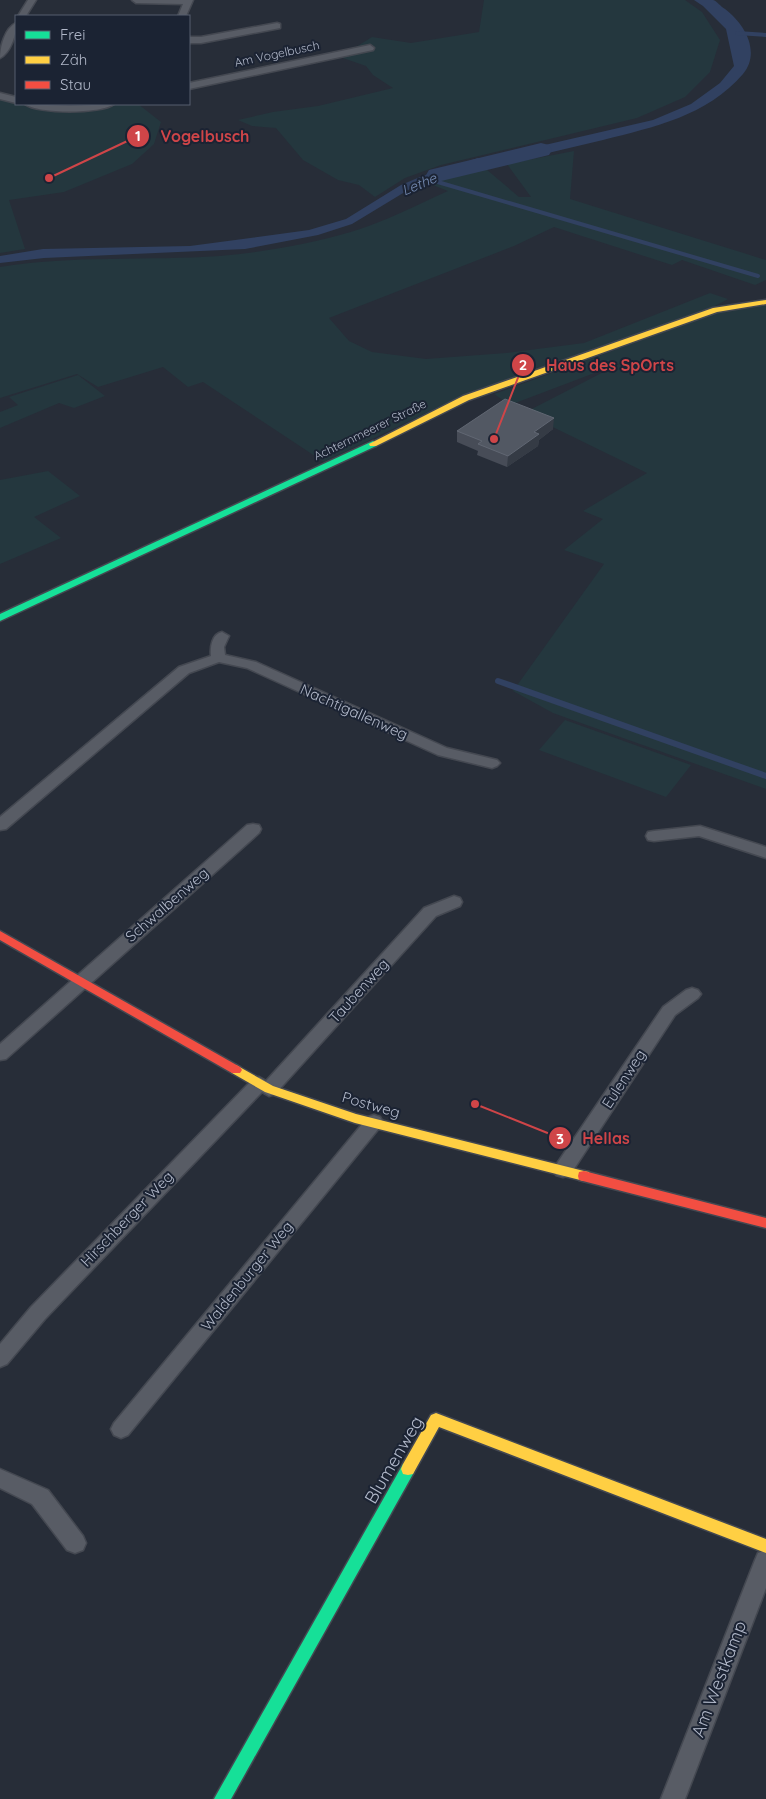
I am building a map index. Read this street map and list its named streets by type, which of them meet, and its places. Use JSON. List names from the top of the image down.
{
  "streets": {
    "street": [
      "Am Vogelbusch",
      "Achternmeerer Straße",
      "Nachtigallenweg",
      "Schwalbenweg",
      "Taubenweg",
      "Eulenweg",
      "Postweg",
      "Hirschberger Weg",
      "Waldenburger Weg",
      "Blumenweg",
      "Am Westkamp"
    ]
  },
  "crossings": [
    ["Schwalbenweg", "Postweg"],
    ["Taubenweg", "Postweg"],
    ["Taubenweg", "Hirschberger Weg"],
    ["Eulenweg", "Postweg"],
    ["Postweg", "Hirschberger Weg"],
    ["Postweg", "Waldenburger Weg"]
  ],
  "water": ["Lethe"],
  "places": ["Vogelbusch", "Haus des SpOrts", "Hellas"],
  "legend": ["Frei", "Zäh", "Stau"]
}
